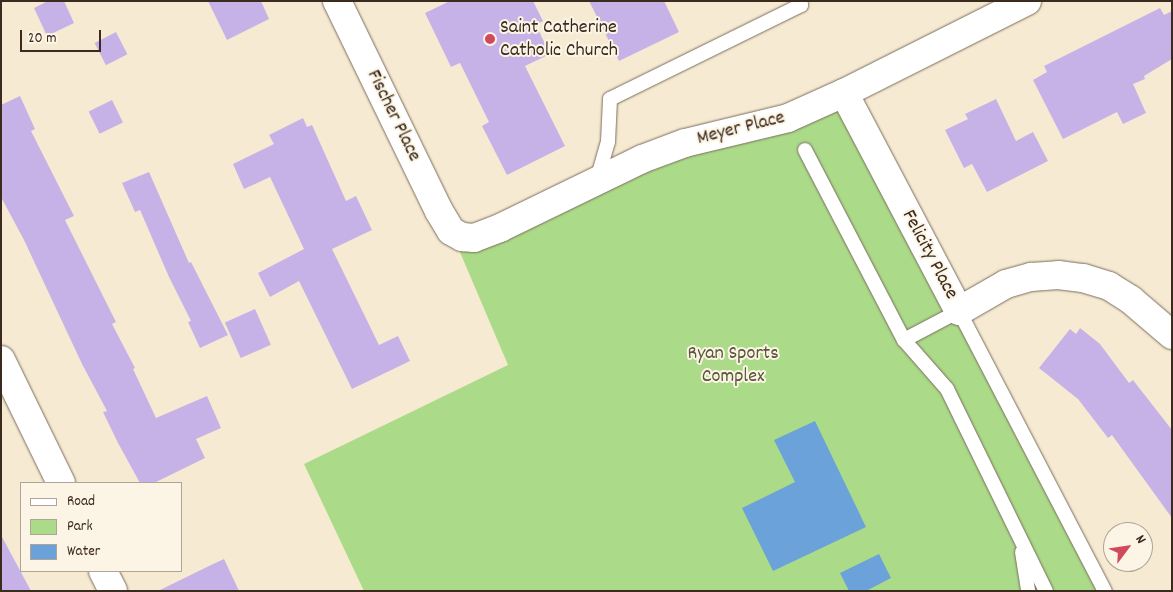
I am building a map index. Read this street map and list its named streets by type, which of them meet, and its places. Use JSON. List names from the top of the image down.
{
  "streets": {
    "street": ["Fischer Place", "Meyer Place", "Felicity Place"]
  },
  "crossings": [
    ["Fischer Place", "Meyer Place"],
    ["Meyer Place", "Felicity Place"]
  ],
  "parks": ["Ryan Sports Complex"],
  "places": ["Saint Catherine Catholic Church"],
  "legend": ["Road", "Park", "Water"],
  "scale_bar": "20 m",
  "north": "top right"
}
